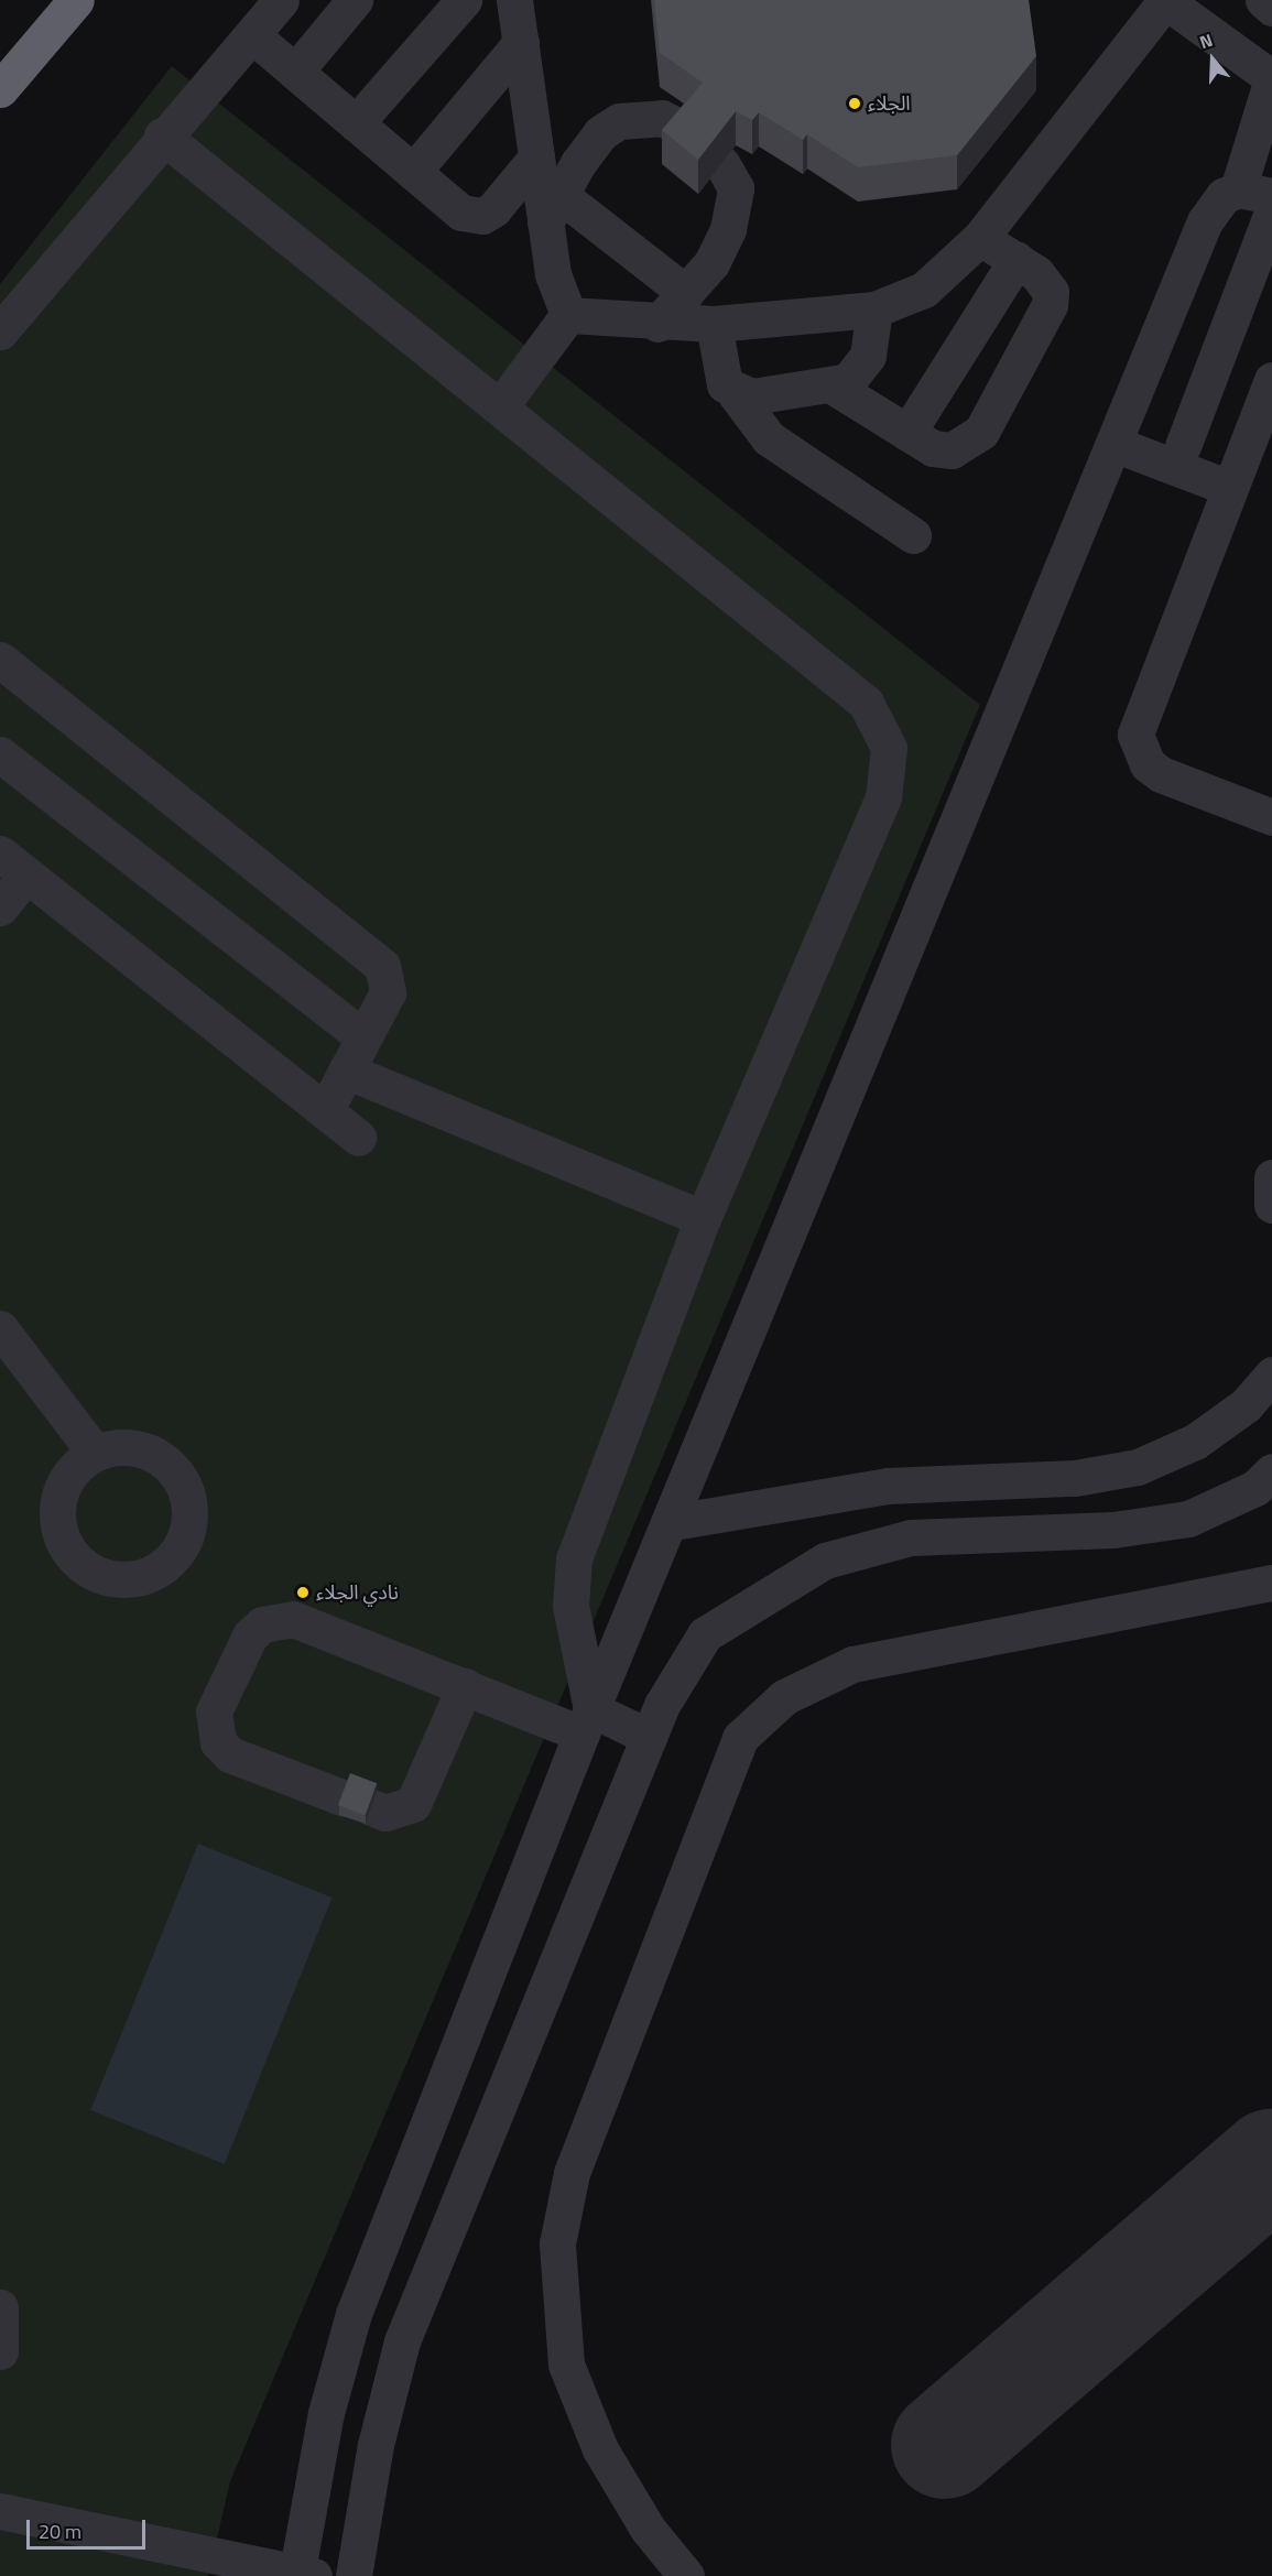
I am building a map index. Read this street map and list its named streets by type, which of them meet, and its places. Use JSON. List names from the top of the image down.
{
  "places": ["الجلاء", "نادي الجلاء"],
  "scale_bar": "20 m",
  "north": "top"
}
